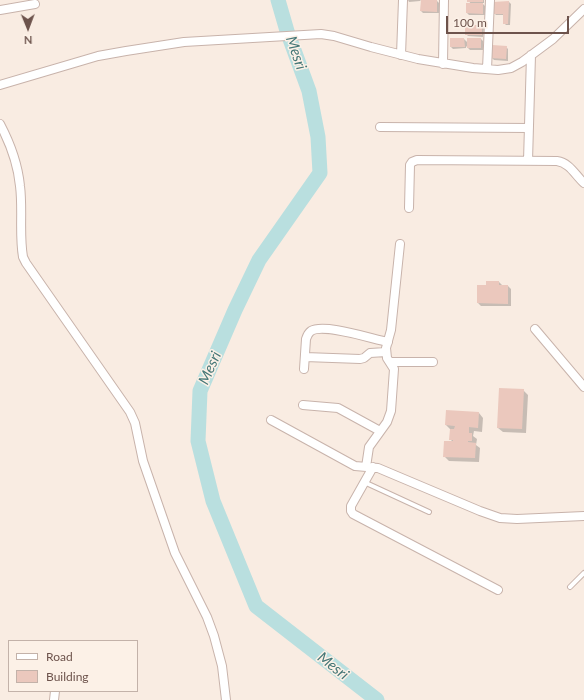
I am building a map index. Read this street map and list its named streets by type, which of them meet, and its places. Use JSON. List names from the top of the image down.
{
  "water": ["Mesri"],
  "legend": ["Road", "Building"],
  "scale_bar": "100 m",
  "north": "bottom"
}
